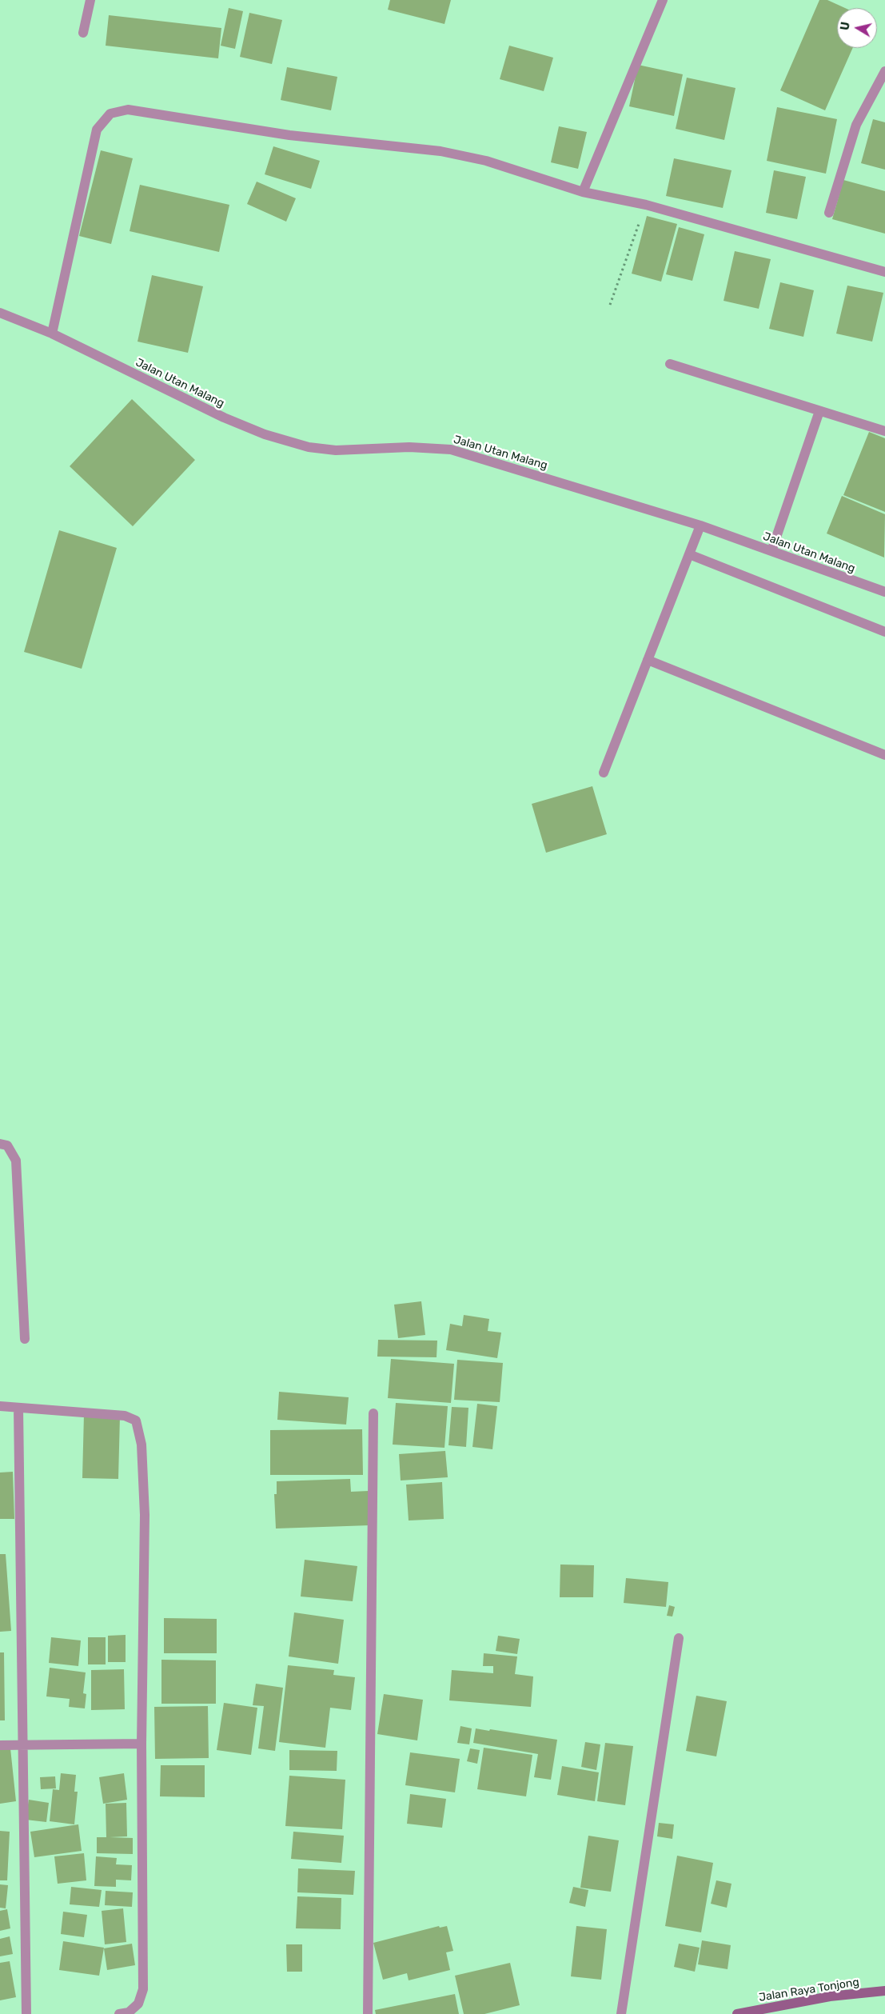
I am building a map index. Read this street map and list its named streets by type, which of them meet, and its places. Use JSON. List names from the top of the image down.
{
  "streets": {
    "main road": ["Jalan Raya Tonjong"],
    "street": ["Jalan Utan Malang"]
  },
  "north": "left"
}
